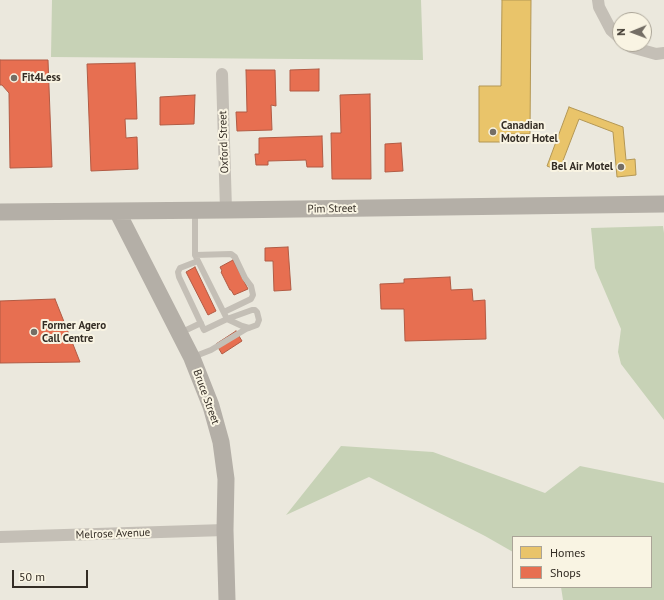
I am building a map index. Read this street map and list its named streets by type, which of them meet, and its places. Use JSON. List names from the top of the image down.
{
  "streets": {
    "main road": ["Pim Street", "Bruce Street"],
    "street": ["Oxford Street", "Melrose Avenue"]
  },
  "crossings": [
    ["Oxford Street", "Pim Street"],
    ["Pim Street", "Bruce Street"],
    ["Bruce Street", "Melrose Avenue"]
  ],
  "places": [
    "Fit4Less",
    "Canadian Motor Hotel",
    "Bel Air Motel",
    "Former Agero Call Centre"
  ],
  "legend": ["Homes", "Shops"],
  "scale_bar": "50 m",
  "north": "left"
}
